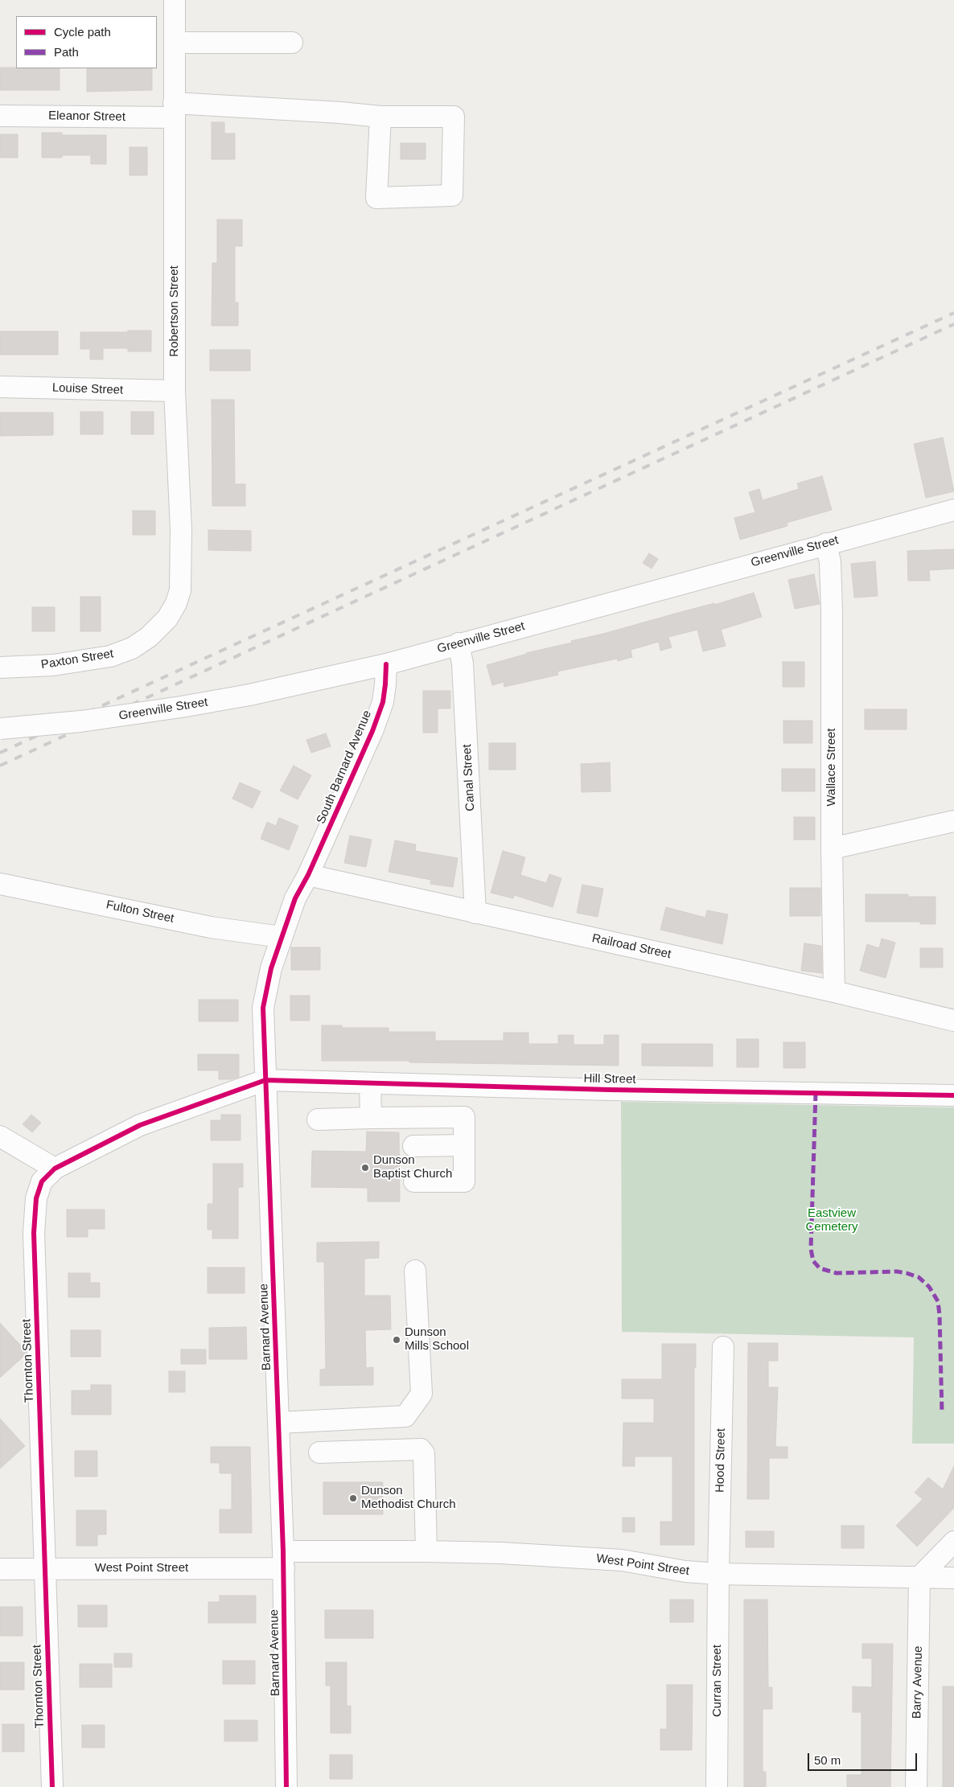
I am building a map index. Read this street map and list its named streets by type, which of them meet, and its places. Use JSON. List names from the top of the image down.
{
  "streets": {
    "street": [
      "Eleanor Street",
      "Robertson Street",
      "Louise Street",
      "Greenville Street",
      "Paxton Street",
      "South Barnard Avenue",
      "Wallace Street",
      "Canal Street",
      "Fulton Street",
      "Railroad Street",
      "Hill Street",
      "Barnard Avenue",
      "Thornton Street",
      "Hood Street",
      "West Point Street",
      "Curran Street",
      "Barry Avenue"
    ]
  },
  "crossings": [
    ["Eleanor Street", "Robertson Street"],
    ["Robertson Street", "Louise Street"],
    ["Robertson Street", "Paxton Street"],
    ["Greenville Street", "South Barnard Avenue"],
    ["Greenville Street", "Wallace Street"],
    ["Greenville Street", "Canal Street"],
    ["South Barnard Avenue", "Railroad Street"],
    ["South Barnard Avenue", "Barnard Avenue"],
    ["Wallace Street", "Railroad Street"],
    ["Canal Street", "Railroad Street"],
    ["Fulton Street", "Barnard Avenue"],
    ["Railroad Street", "Barnard Avenue"],
    ["Hill Street", "Barnard Avenue"],
    ["Hill Street", "Thornton Street"],
    ["Barnard Avenue", "Thornton Street"],
    ["Barnard Avenue", "West Point Street"],
    ["Thornton Street", "West Point Street"],
    ["Hood Street", "West Point Street"],
    ["Hood Street", "Curran Street"],
    ["West Point Street", "Curran Street"],
    ["West Point Street", "Barry Avenue"]
  ],
  "parks": ["Eastview Cemetery"],
  "places": ["Dunson Baptist Church", "Dunson Mills School", "Dunson Methodist Church"],
  "legend": ["Cycle path", "Path"],
  "scale_bar": "50 m"
}
